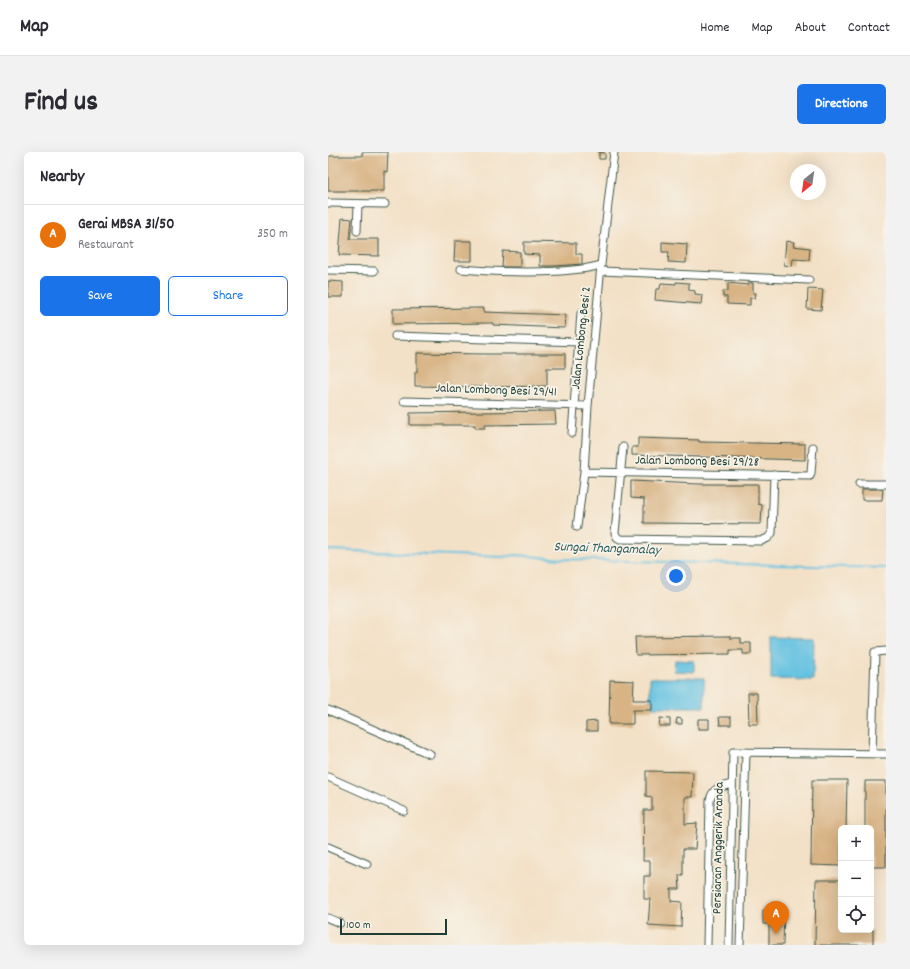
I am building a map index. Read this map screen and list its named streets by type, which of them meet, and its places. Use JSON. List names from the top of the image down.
{
  "streets": {
    "street": [
      "Jalan Lombong Besi 2",
      "Jalan Lombong Besi 29/41",
      "Jalan Lombong Besi 29/28",
      "Persiaran Anggerik Aranda"
    ]
  },
  "crossings": [
    ["Jalan Lombong Besi 2", "Jalan Lombong Besi 29/41"],
    ["Jalan Lombong Besi 2", "Jalan Lombong Besi 29/28"]
  ],
  "water": ["Sungai Thangamalay"],
  "scale_bar": "100 m",
  "north": "bottom left",
  "page": {
    "header": "Map",
    "nav": [
      "Home",
      "Map",
      "About",
      "Contact"
    ],
    "title": "Find us",
    "buttons": [
      "Directions",
      ["Save", "Share"]
    ],
    "heading": "Nearby",
    "list": [
      {
        "mark": "A",
        "name": "Gerai MBSA 31/50",
        "note": "Restaurant",
        "value": "350 m"
      }
    ],
    "map_buttons": ["+", "−"],
    "pins": "A",
    "scale": "100 m"
  }
}
